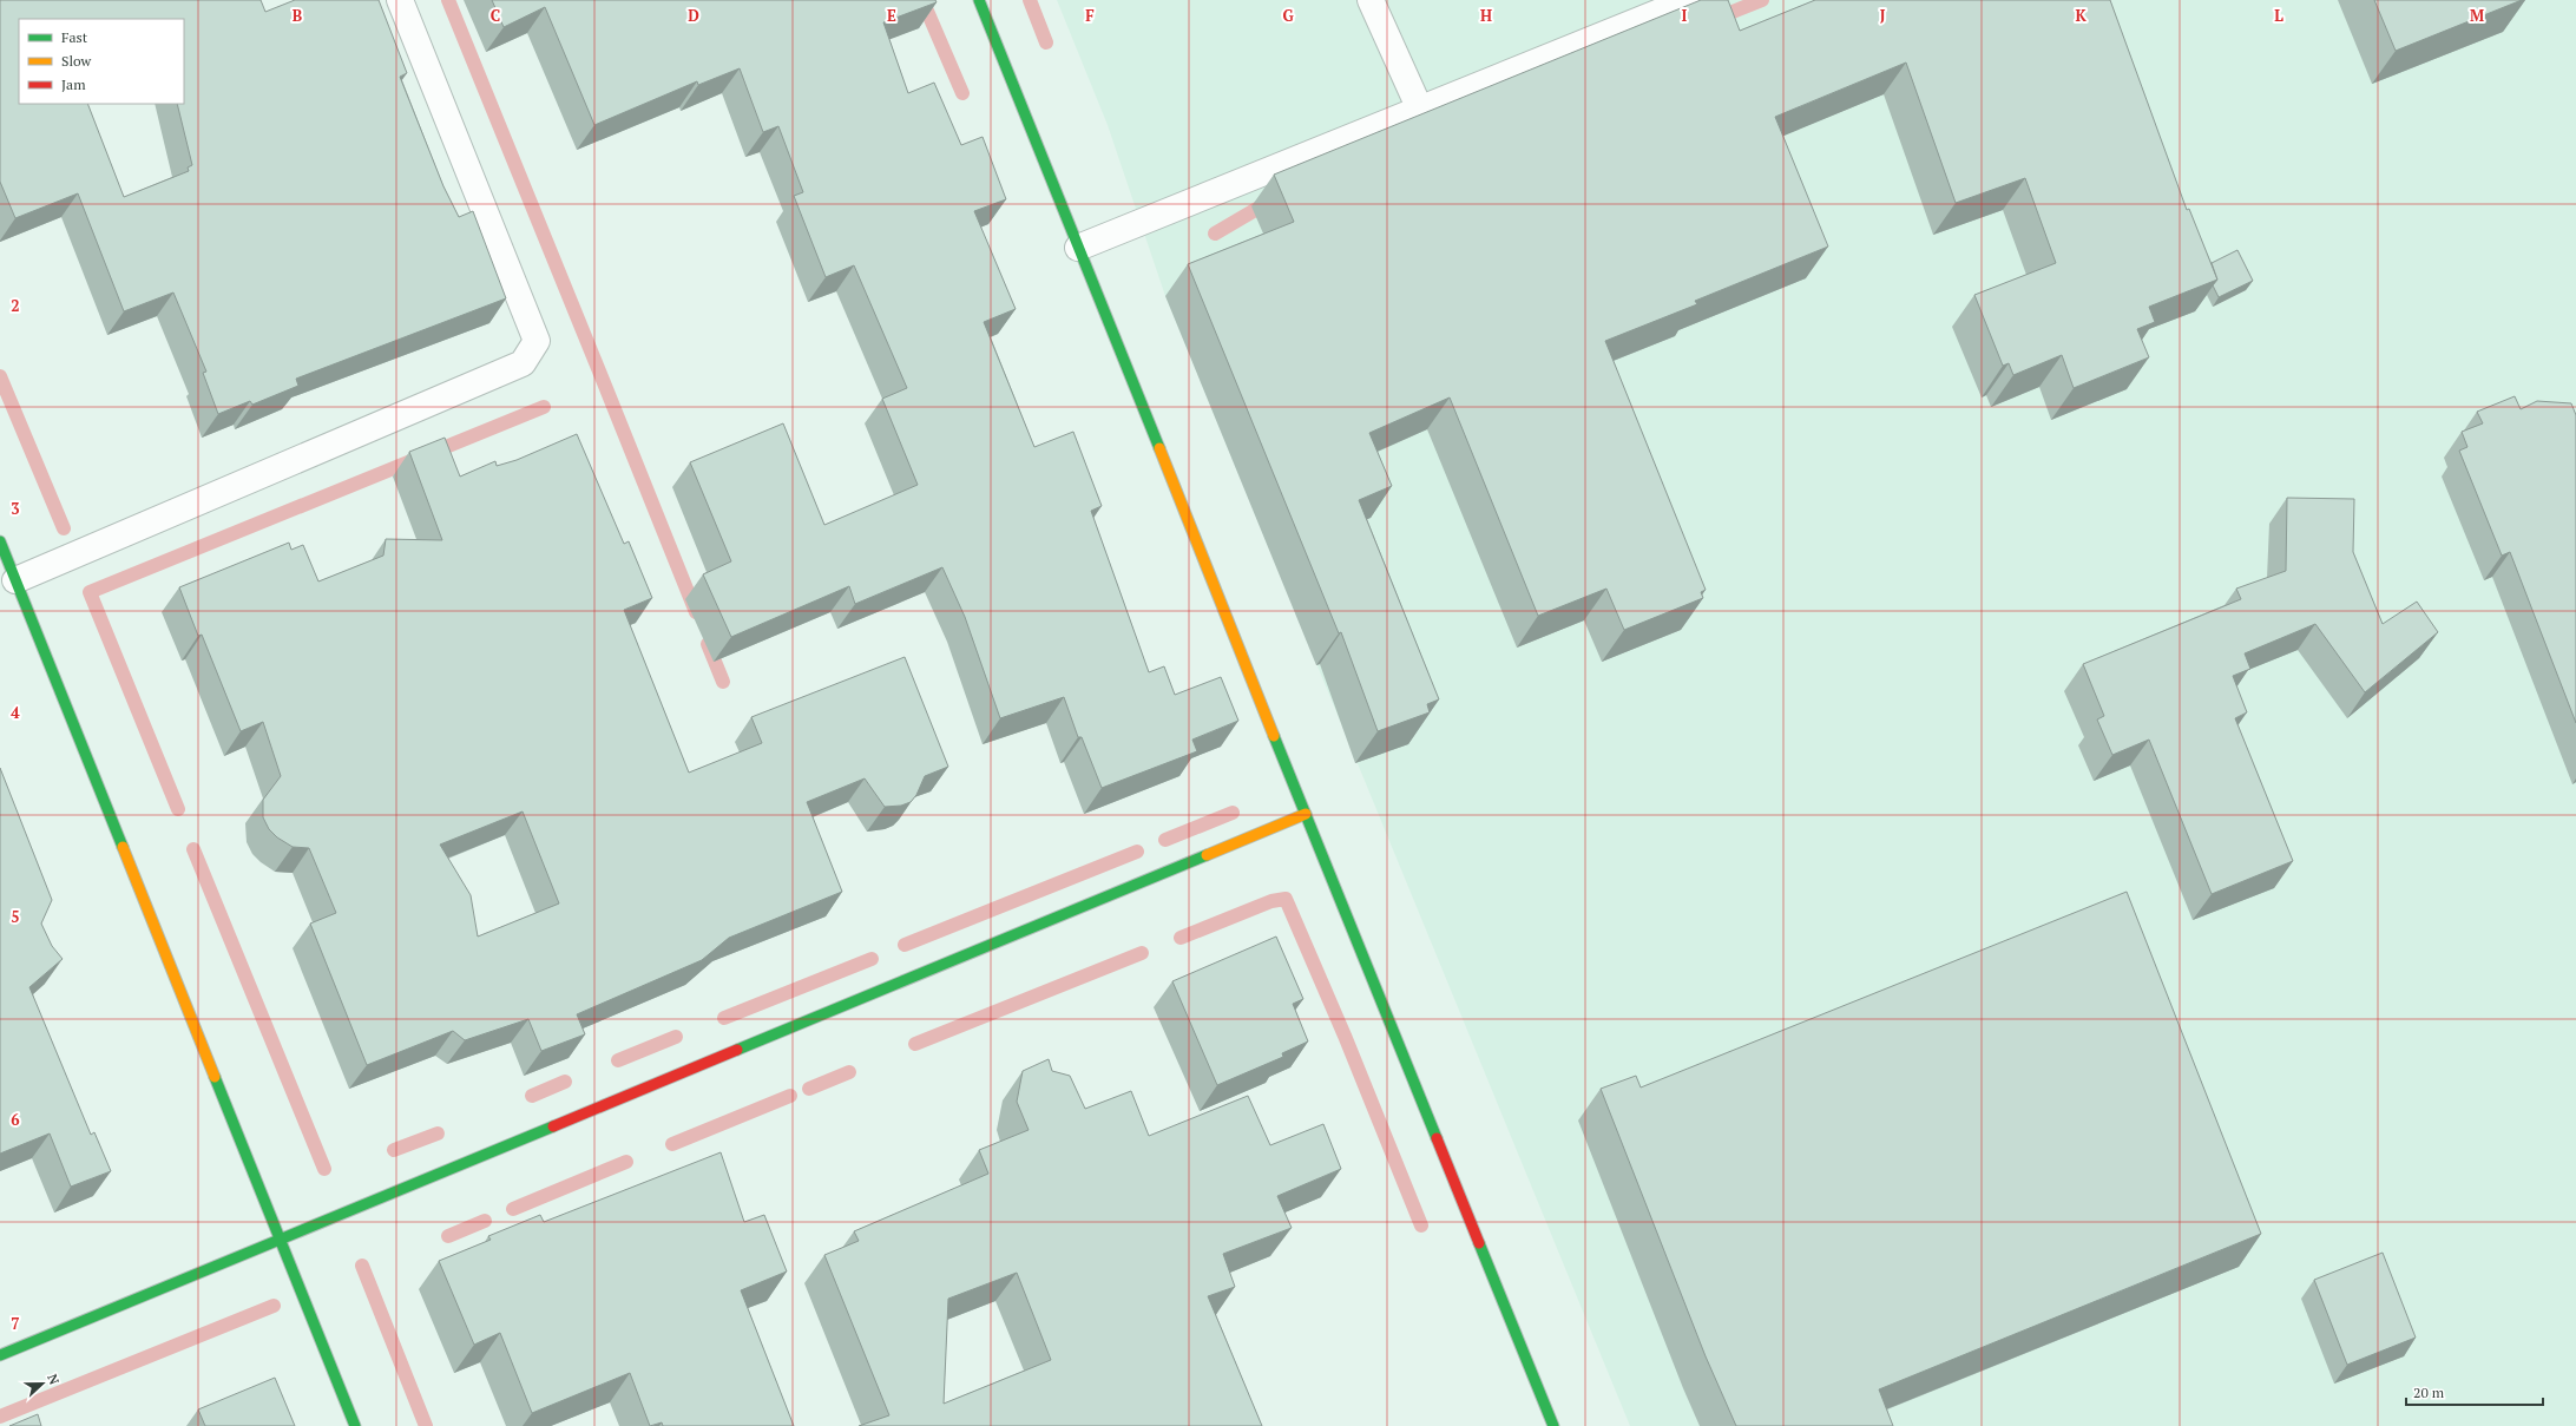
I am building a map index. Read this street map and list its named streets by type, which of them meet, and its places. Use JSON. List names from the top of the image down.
{
  "legend": ["Fast", "Slow", "Jam"],
  "scale_bar": "20 m",
  "north": "right",
  "grid": {
    "columns": [
      "B",
      "C",
      "D",
      "E",
      "F",
      "G",
      "H",
      "I",
      "J",
      "K",
      "L",
      "M"
    ],
    "rows": [
      "2",
      "3",
      "4",
      "5",
      "6",
      "7"
    ]
  }
}
